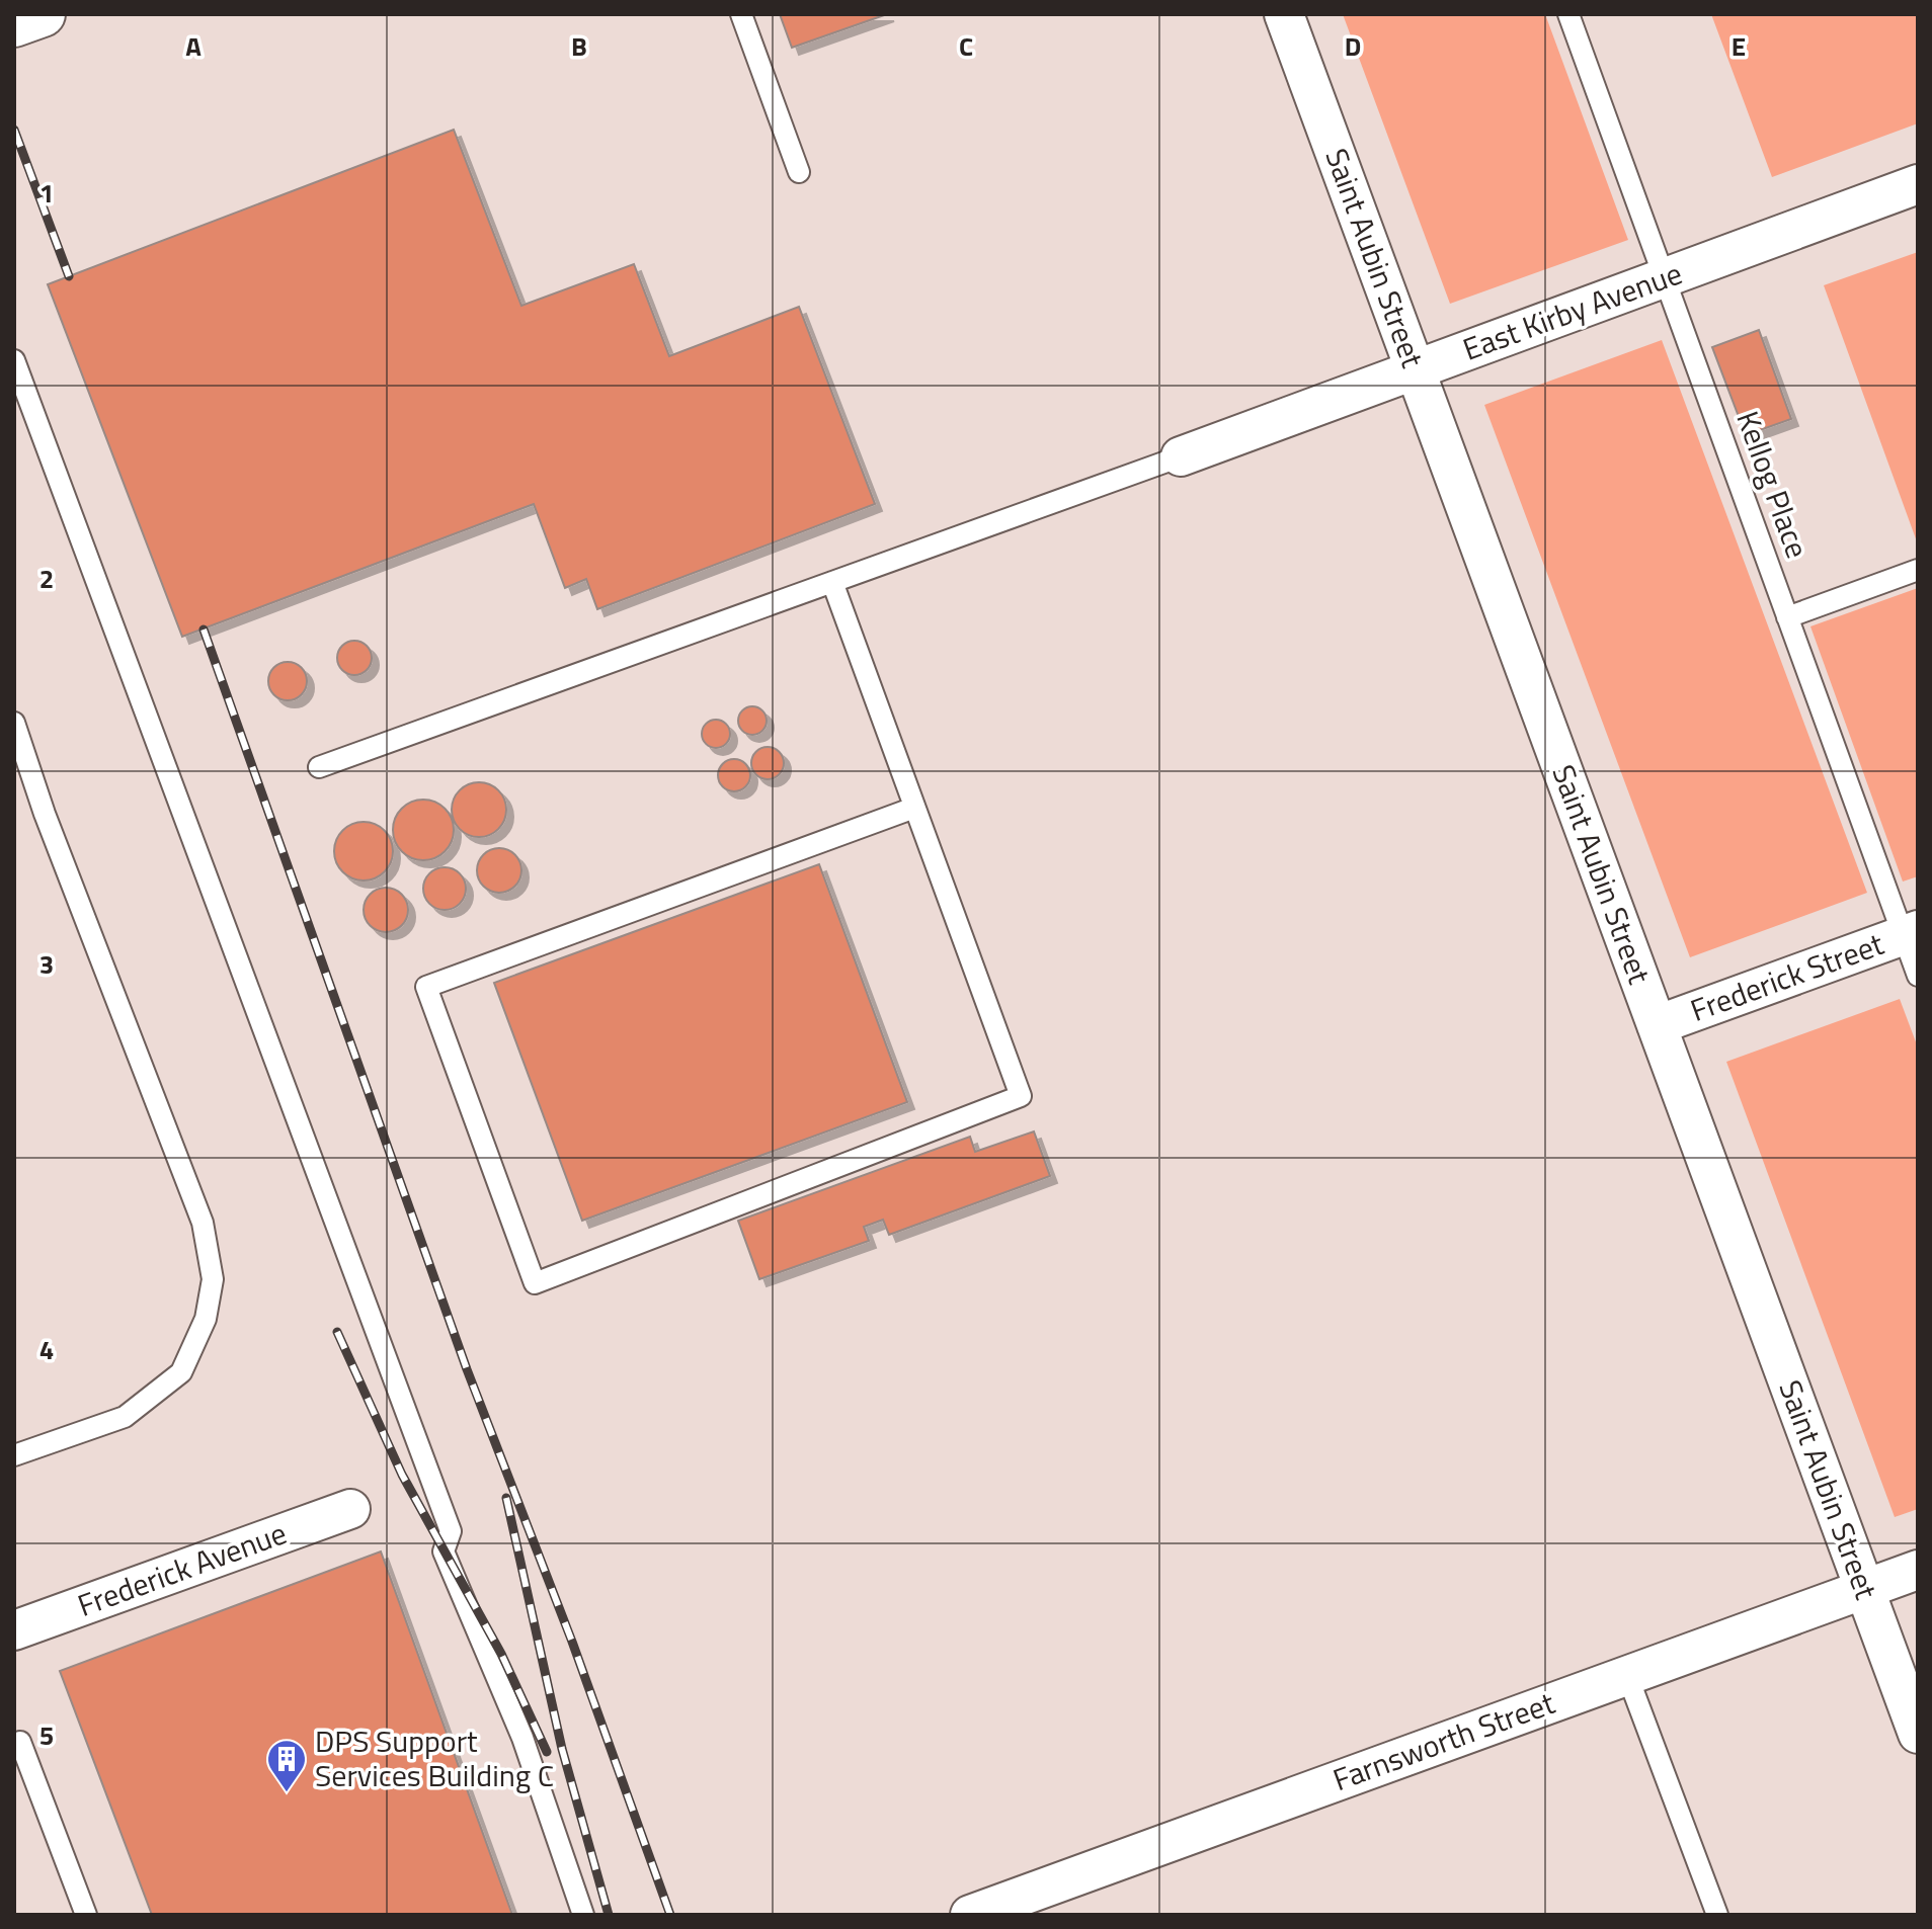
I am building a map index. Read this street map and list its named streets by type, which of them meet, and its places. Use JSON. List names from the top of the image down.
{
  "streets": {
    "street": [
      "Saint Aubin Street",
      "East Kirby Avenue",
      "Frederick Street",
      "Frederick Avenue",
      "Farnsworth Street"
    ],
    "lane": ["Kellog Place"]
  },
  "crossings": [
    ["Saint Aubin Street", "East Kirby Avenue"],
    ["Saint Aubin Street", "Frederick Street"],
    ["Saint Aubin Street", "Farnsworth Street"],
    ["East Kirby Avenue", "Kellog Place"],
    ["Kellog Place", "Frederick Street"]
  ],
  "places": {
    "building": ["DPS Support Services Building C"]
  },
  "grid": {
    "columns": [
      "A",
      "B",
      "C",
      "D",
      "E"
    ],
    "rows": [
      "1",
      "2",
      "3",
      "4",
      "5"
    ]
  }
}
